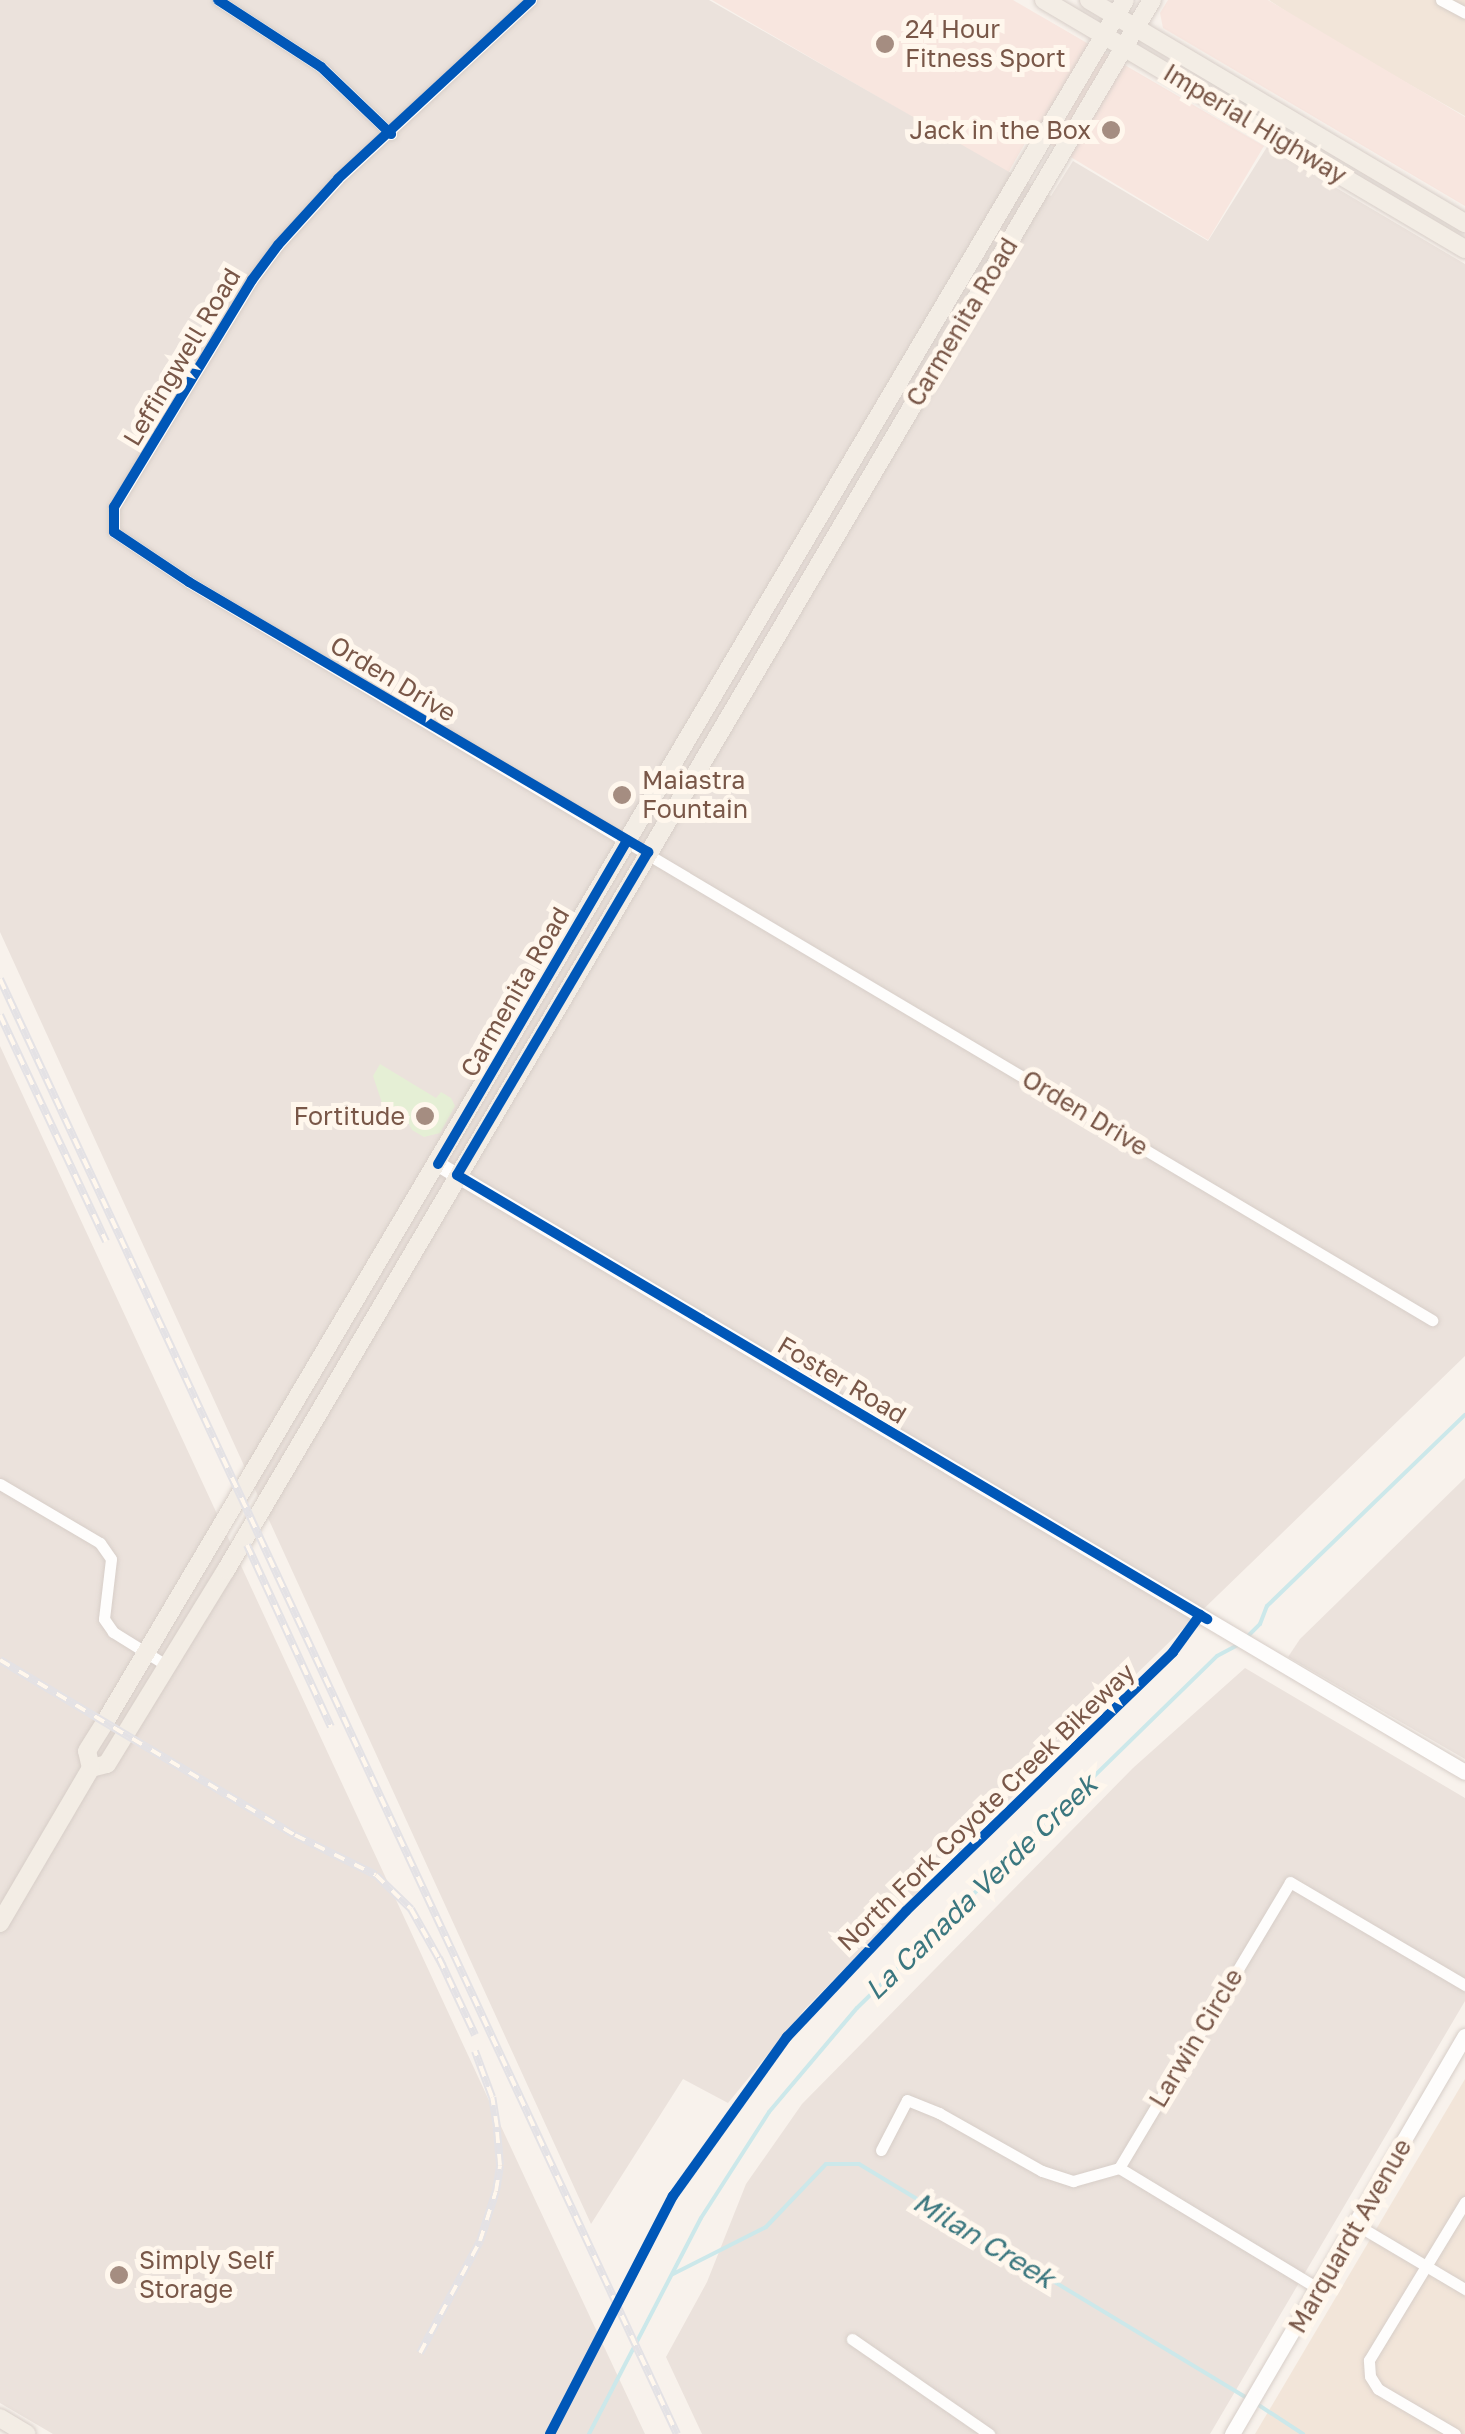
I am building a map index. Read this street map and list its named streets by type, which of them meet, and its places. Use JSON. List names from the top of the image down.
{
  "streets": {
    "main road": ["Imperial Highway", "Carmenita Road"],
    "street": [
      "Leffingwell Road",
      "Orden Drive",
      "Foster Road",
      "Larwin Circle",
      "Marquardt Avenue"
    ],
    "cycle path": ["North Fork Coyote Creek Bikeway"]
  },
  "crossings": [
    ["Imperial Highway", "Carmenita Road"],
    ["Carmenita Road", "Orden Drive"],
    ["Carmenita Road", "Foster Road"],
    ["Leffingwell Road", "Orden Drive"]
  ],
  "water": ["La Canada Verde Creek", "Milan Creek"],
  "places": [
    "24 Hour Fitness Sport",
    "Jack in the Box",
    "Maiastra Fountain",
    "Fortitude",
    "Simply Self Storage"
  ]
}
